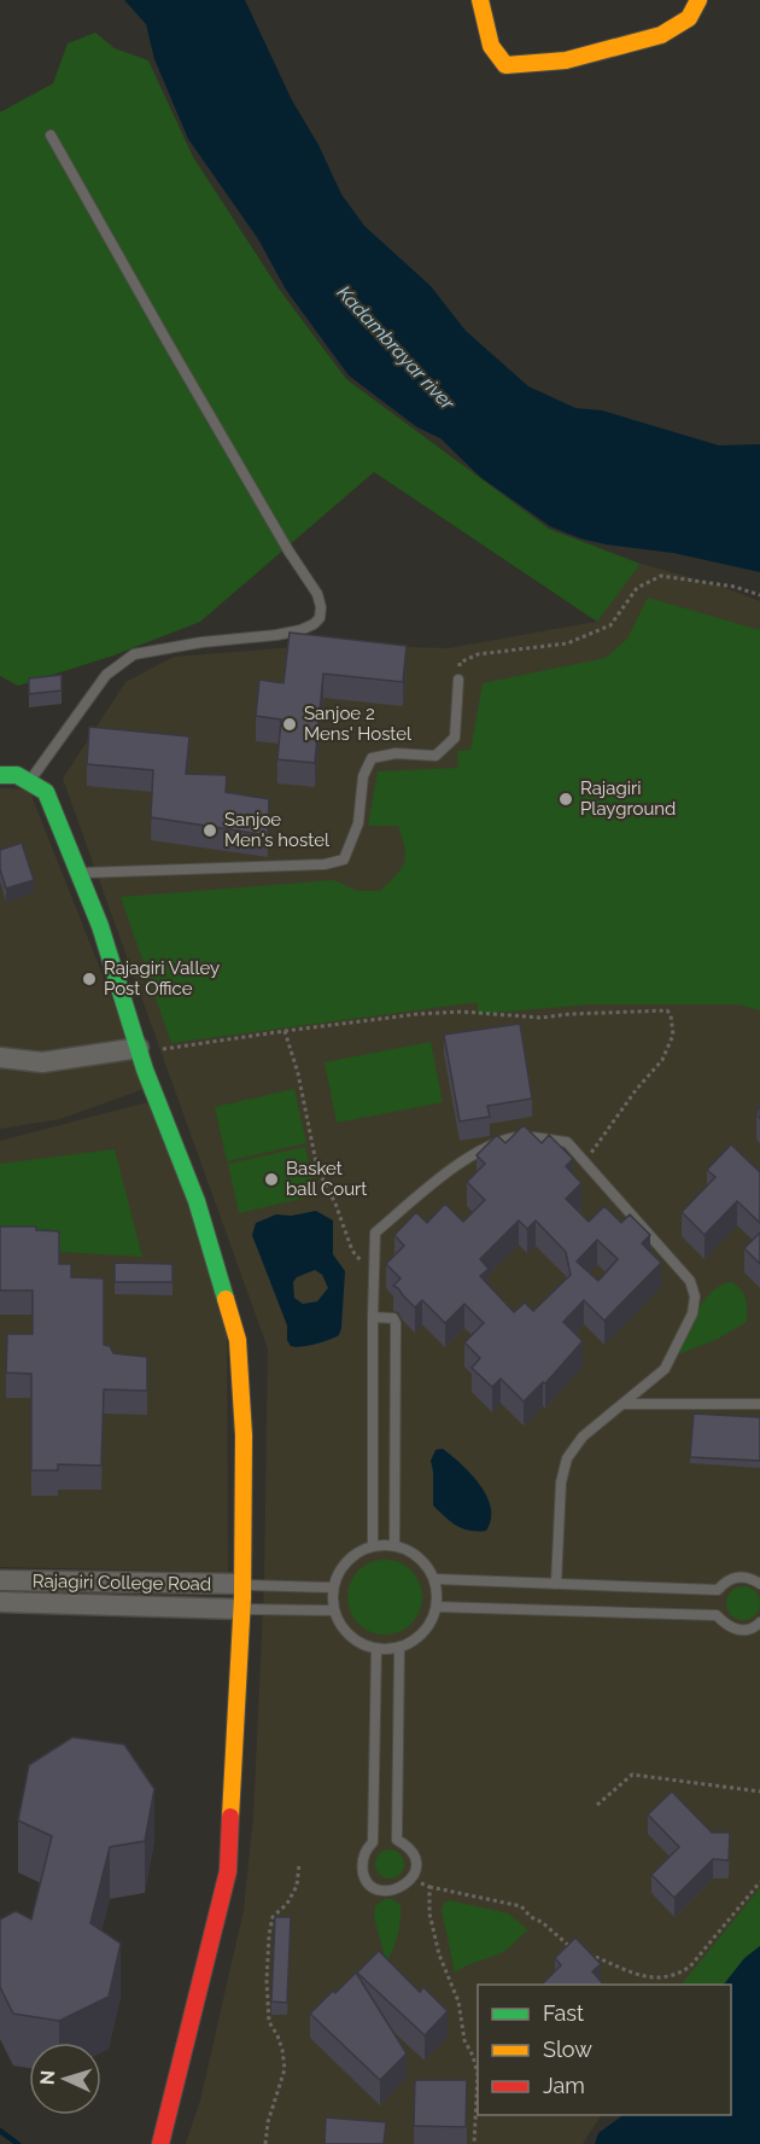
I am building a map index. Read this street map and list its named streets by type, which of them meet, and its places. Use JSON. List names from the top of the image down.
{
  "streets": {
    "street": ["Rajagiri College Road"]
  },
  "water": ["Kadambrayar river"],
  "places": [
    "Sanjoe 2 Mens' Hostel",
    "Rajagiri Playground",
    "Sanjoe Men's hostel",
    "Rajagiri Valley Post Office",
    "Basket ball Court"
  ],
  "legend": ["Fast", "Slow", "Jam"],
  "north": "left"
}
